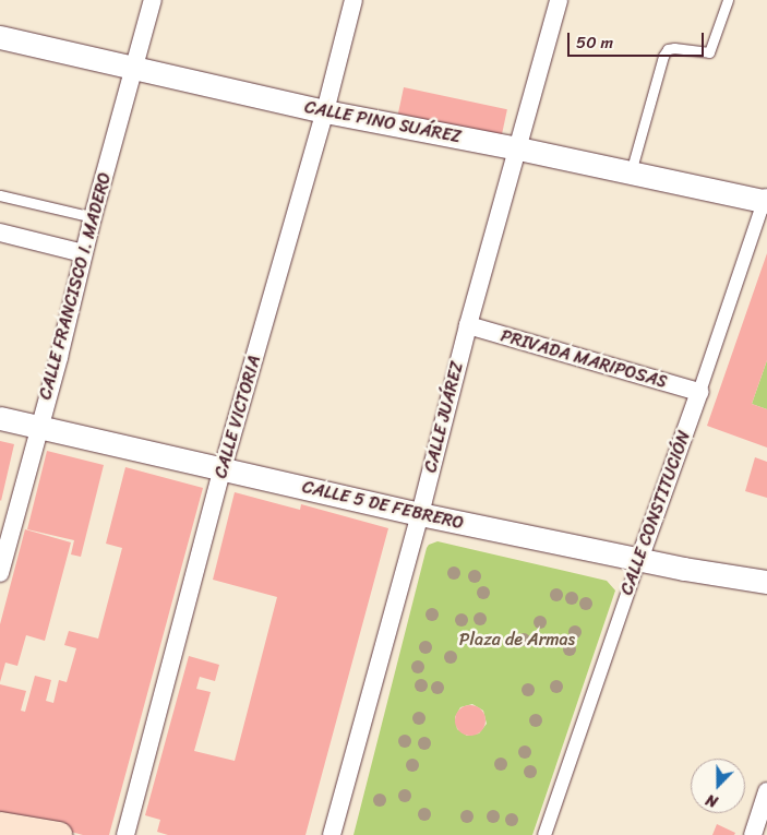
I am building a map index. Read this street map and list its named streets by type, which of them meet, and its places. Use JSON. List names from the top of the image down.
{
  "streets": {
    "street": [
      "CALLE PINO SUÁREZ",
      "CALLE FRANCISCO I. MADERO",
      "PRIVADA MARIPOSAS",
      "CALLE VICTORIA",
      "CALLE JUÁREZ",
      "CALLE 5 DE FEBRERO",
      "CALLE CONSTITUCIÓN"
    ]
  },
  "crossings": [
    ["CALLE PINO SUÁREZ", "CALLE FRANCISCO I. MADERO"],
    ["CALLE PINO SUÁREZ", "CALLE VICTORIA"],
    ["CALLE PINO SUÁREZ", "CALLE JUÁREZ"],
    ["CALLE PINO SUÁREZ", "CALLE CONSTITUCIÓN"],
    ["CALLE FRANCISCO I. MADERO", "CALLE 5 DE FEBRERO"],
    ["PRIVADA MARIPOSAS", "CALLE JUÁREZ"],
    ["PRIVADA MARIPOSAS", "CALLE CONSTITUCIÓN"],
    ["CALLE VICTORIA", "CALLE 5 DE FEBRERO"],
    ["CALLE JUÁREZ", "CALLE 5 DE FEBRERO"],
    ["CALLE 5 DE FEBRERO", "CALLE CONSTITUCIÓN"]
  ],
  "parks": ["Plaza de Armas"],
  "scale_bar": "50 m",
  "north": "bottom"
}
